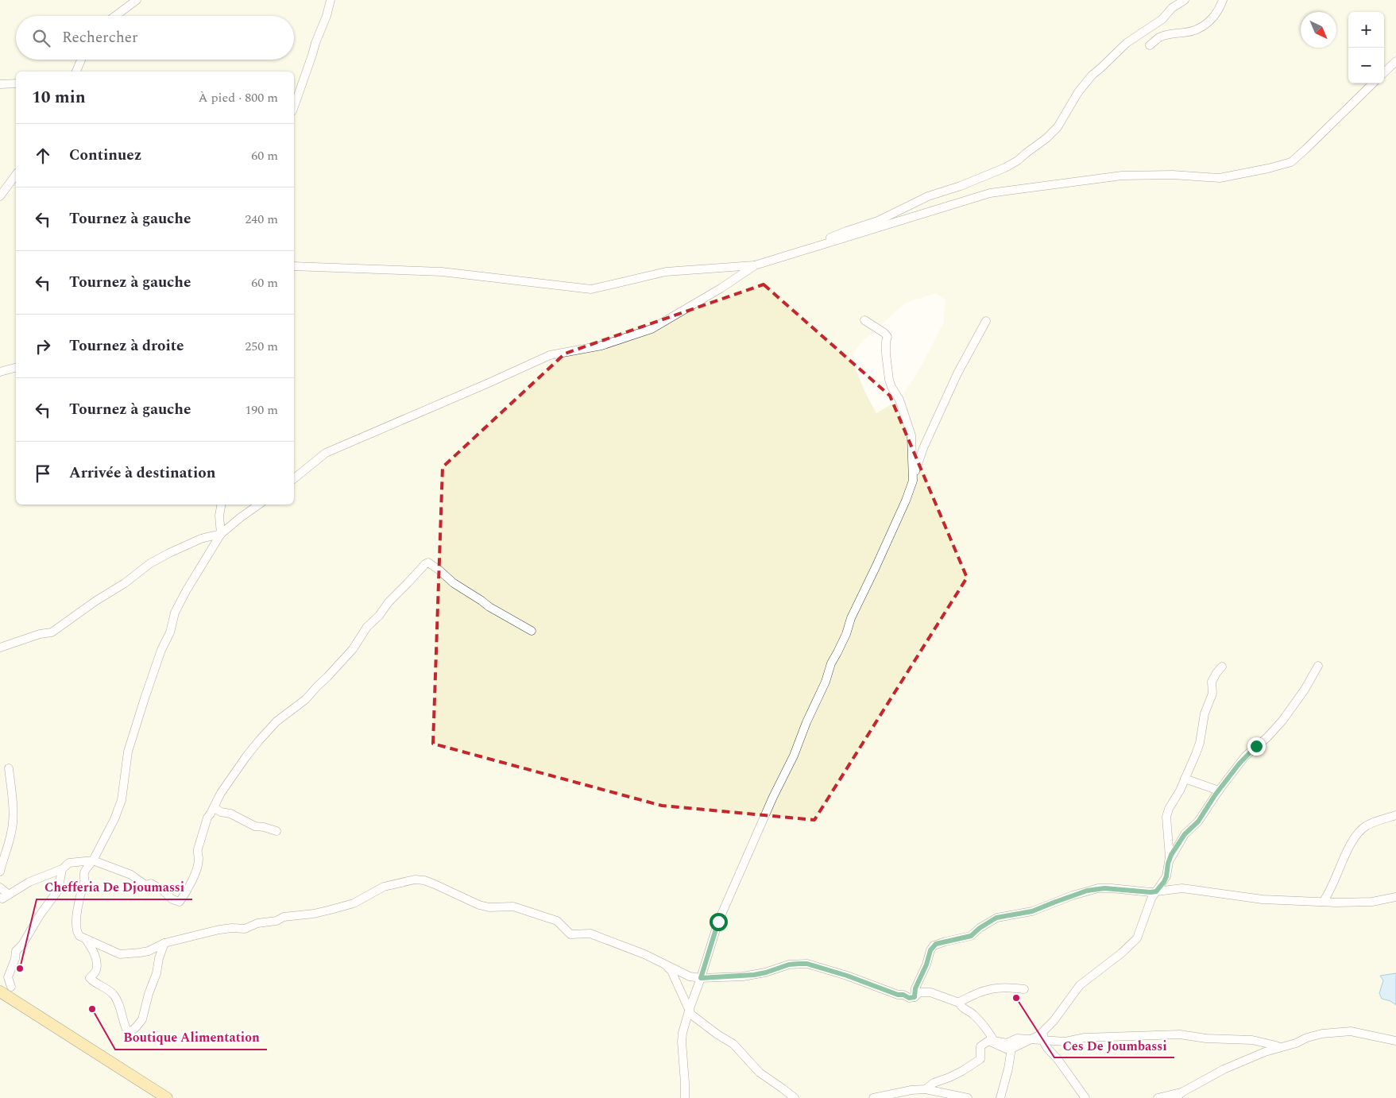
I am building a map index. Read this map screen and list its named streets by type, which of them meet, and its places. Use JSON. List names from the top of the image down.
{
  "places": ["Chefferia De Djoumassi", "Ces De Joumbassi", "Boutique Alimentation"],
  "north": "bottom right",
  "page": {
    "map_buttons": ["+", "−"],
    "search": "Rechercher",
    "heading": ["10 min", "À pied · 800 m"],
    "list": [
      ["Continuez", "60 m"],
      ["Tournez à gauche", "240 m"],
      ["Tournez à gauche", "60 m"],
      ["Tournez à droite", "250 m"],
      ["Tournez à gauche", "190 m"],
      "Arrivée à destination"
    ]
  }
}
